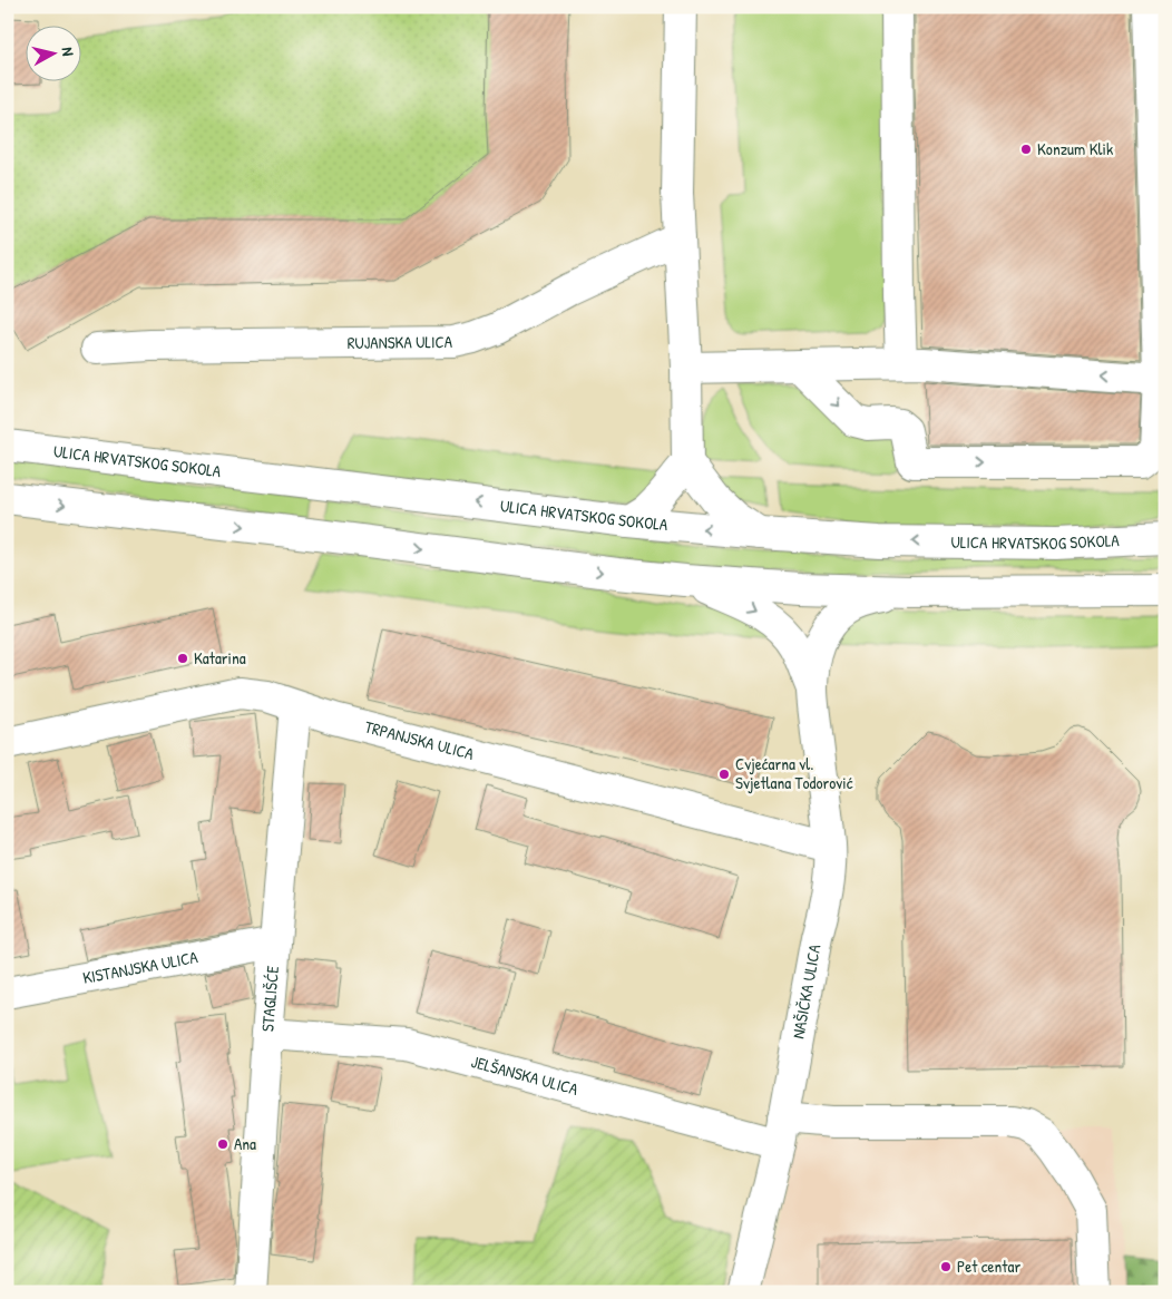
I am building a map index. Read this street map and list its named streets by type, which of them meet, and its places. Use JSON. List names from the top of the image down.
{
  "streets": {
    "street": [
      "RUJANSKA ULICA",
      "ULICA HRVATSKOG SOKOLA",
      "TRPANJSKA ULICA",
      "KISTANJSKA ULICA",
      "NAŠIČKA ULICA",
      "STAGLIŠĆE",
      "JELŠANSKA ULICA"
    ]
  },
  "crossings": [
    ["TRPANJSKA ULICA", "NAŠIČKA ULICA"],
    ["TRPANJSKA ULICA", "STAGLIŠĆE"],
    ["KISTANJSKA ULICA", "STAGLIŠĆE"],
    ["NAŠIČKA ULICA", "JELŠANSKA ULICA"],
    ["STAGLIŠĆE", "JELŠANSKA ULICA"]
  ],
  "places": [
    "Konzum Klik",
    "Katarina",
    "Cvjećarna vl. Svjetlana Todorović",
    "Ana",
    "Pet centar"
  ],
  "north": "right"
}
